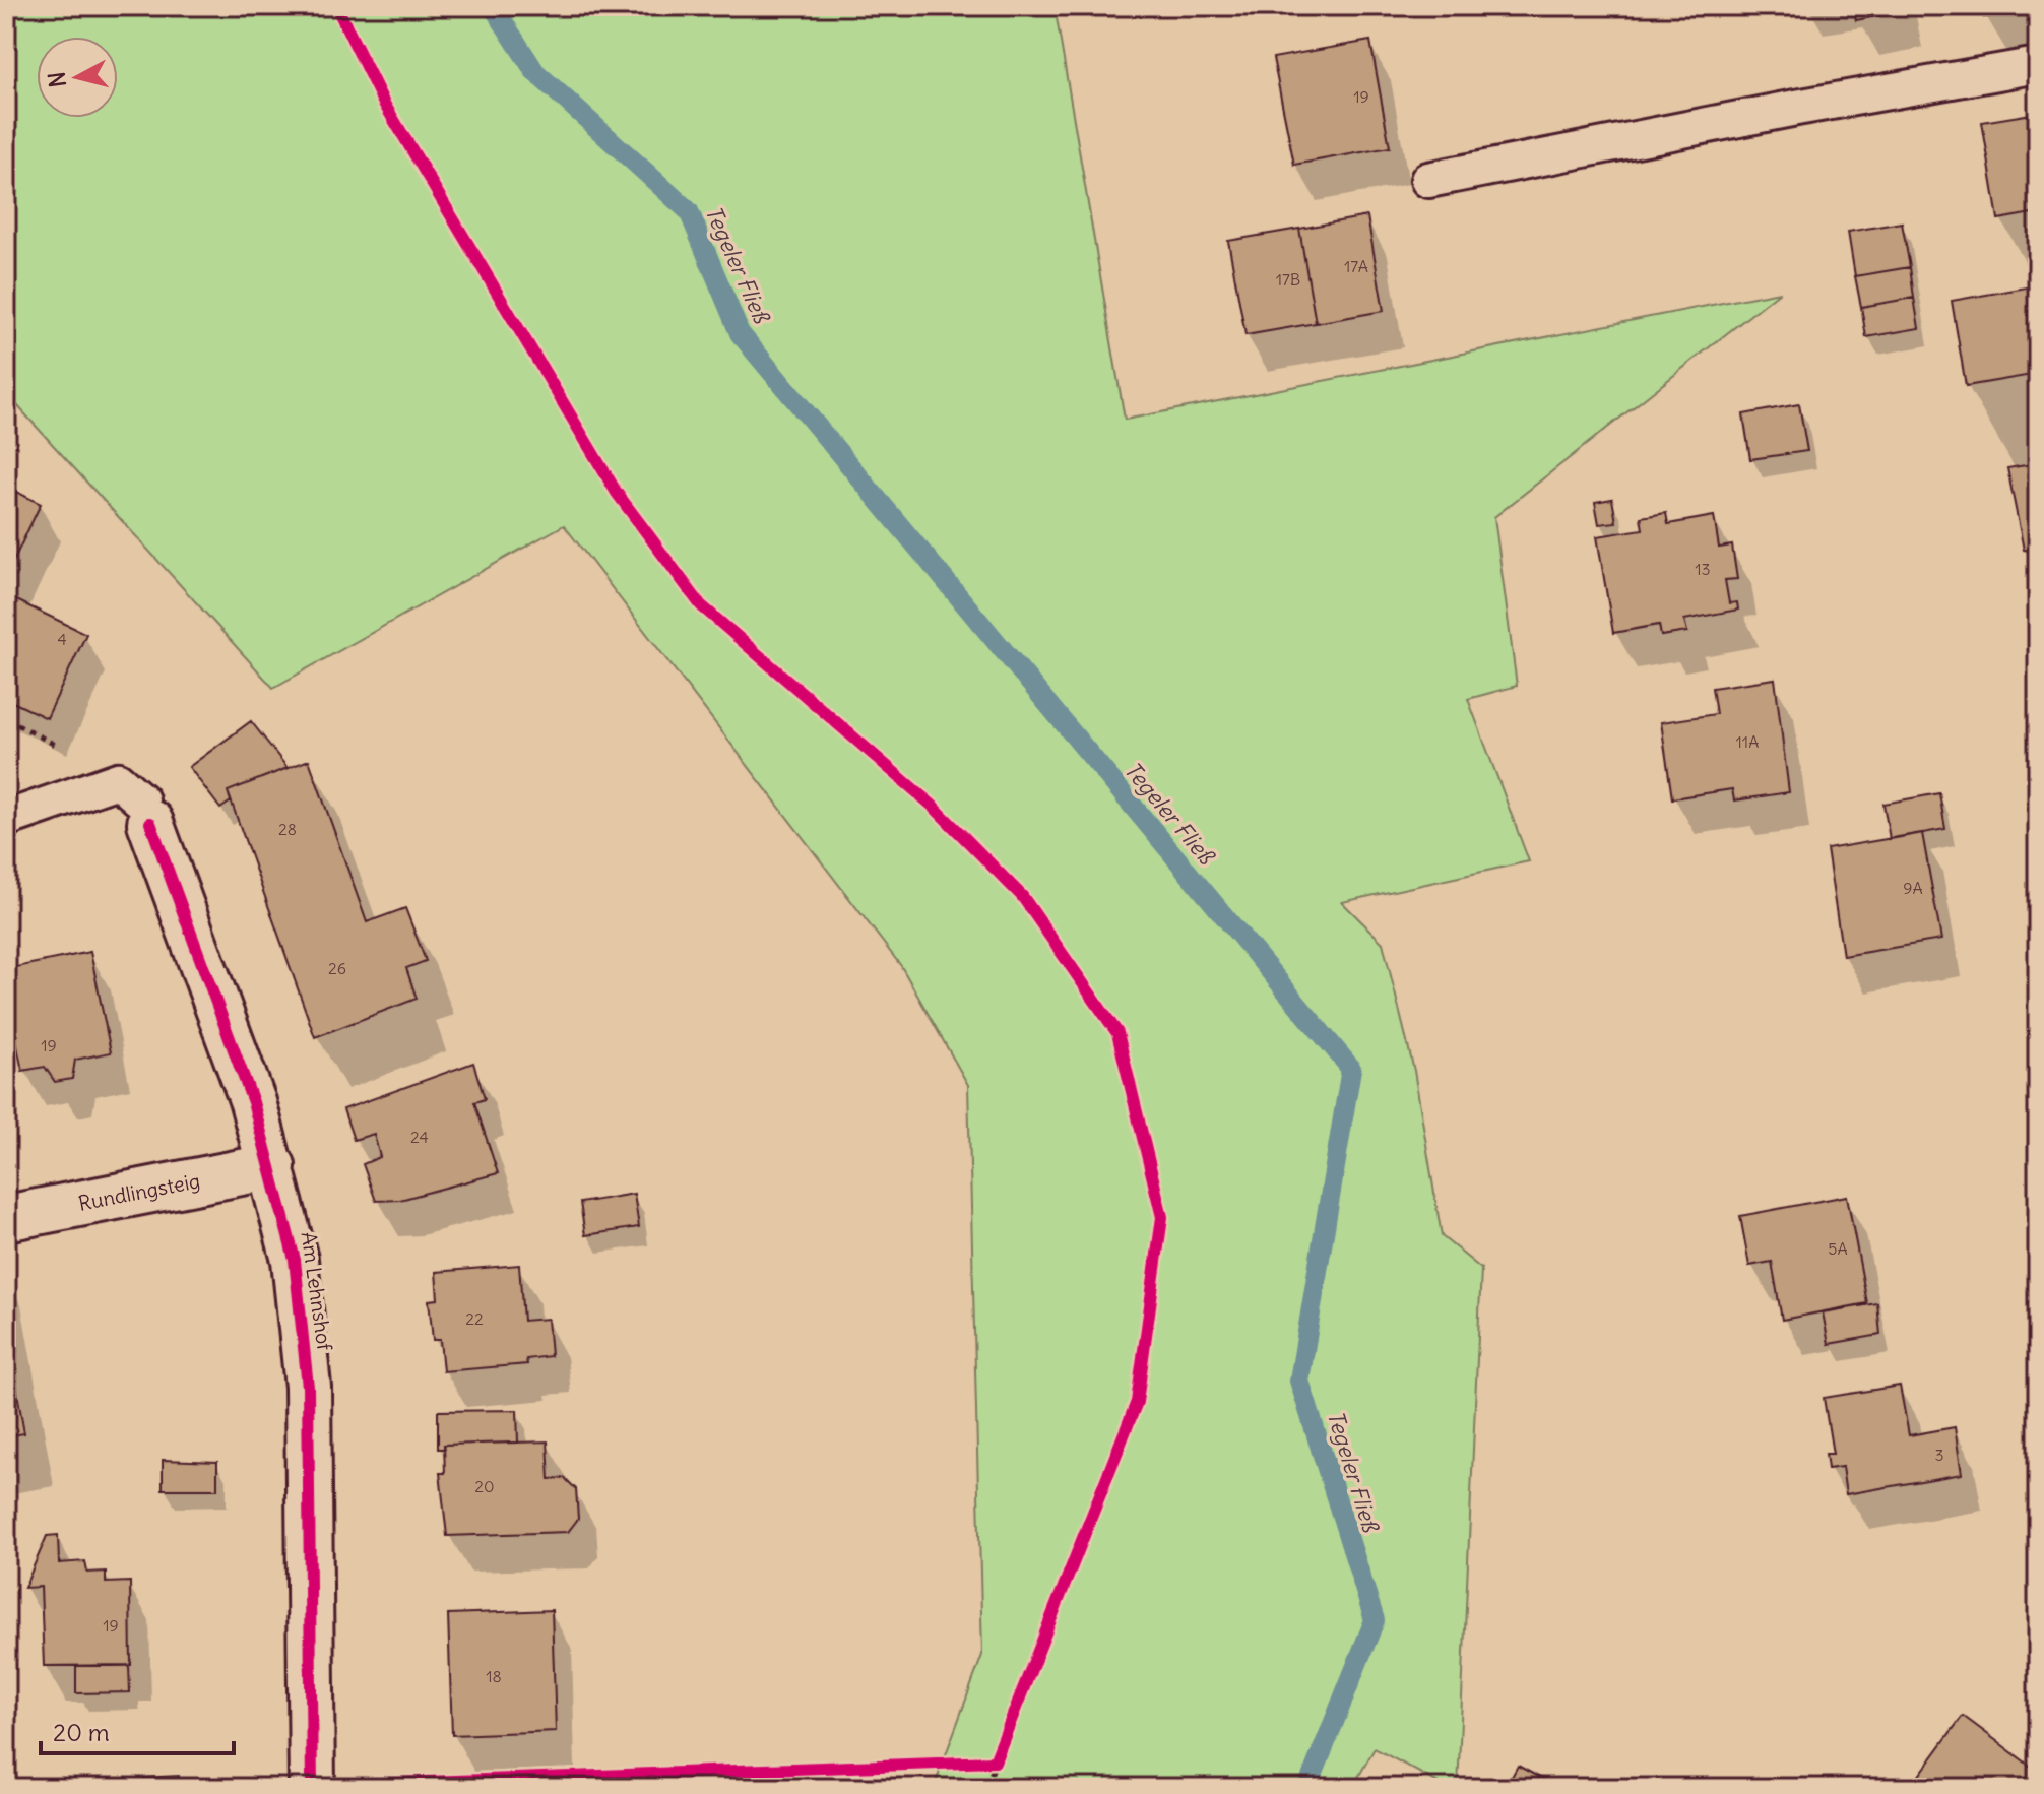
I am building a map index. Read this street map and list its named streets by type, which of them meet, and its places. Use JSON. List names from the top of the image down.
{
  "streets": {
    "street": ["Rundlingsteig", "Am Lehnshof"]
  },
  "crossings": [
    ["Rundlingsteig", "Am Lehnshof"]
  ],
  "water": ["Tegeler Fließ"],
  "house_numbers": [
    "19",
    "17A",
    "17B",
    "13",
    "4",
    "11A",
    "28",
    "9A",
    "26",
    "19",
    "24",
    "5A",
    "22",
    "3",
    "20",
    "19",
    "18"
  ],
  "scale_bar": "20 m",
  "north": "left"
}
